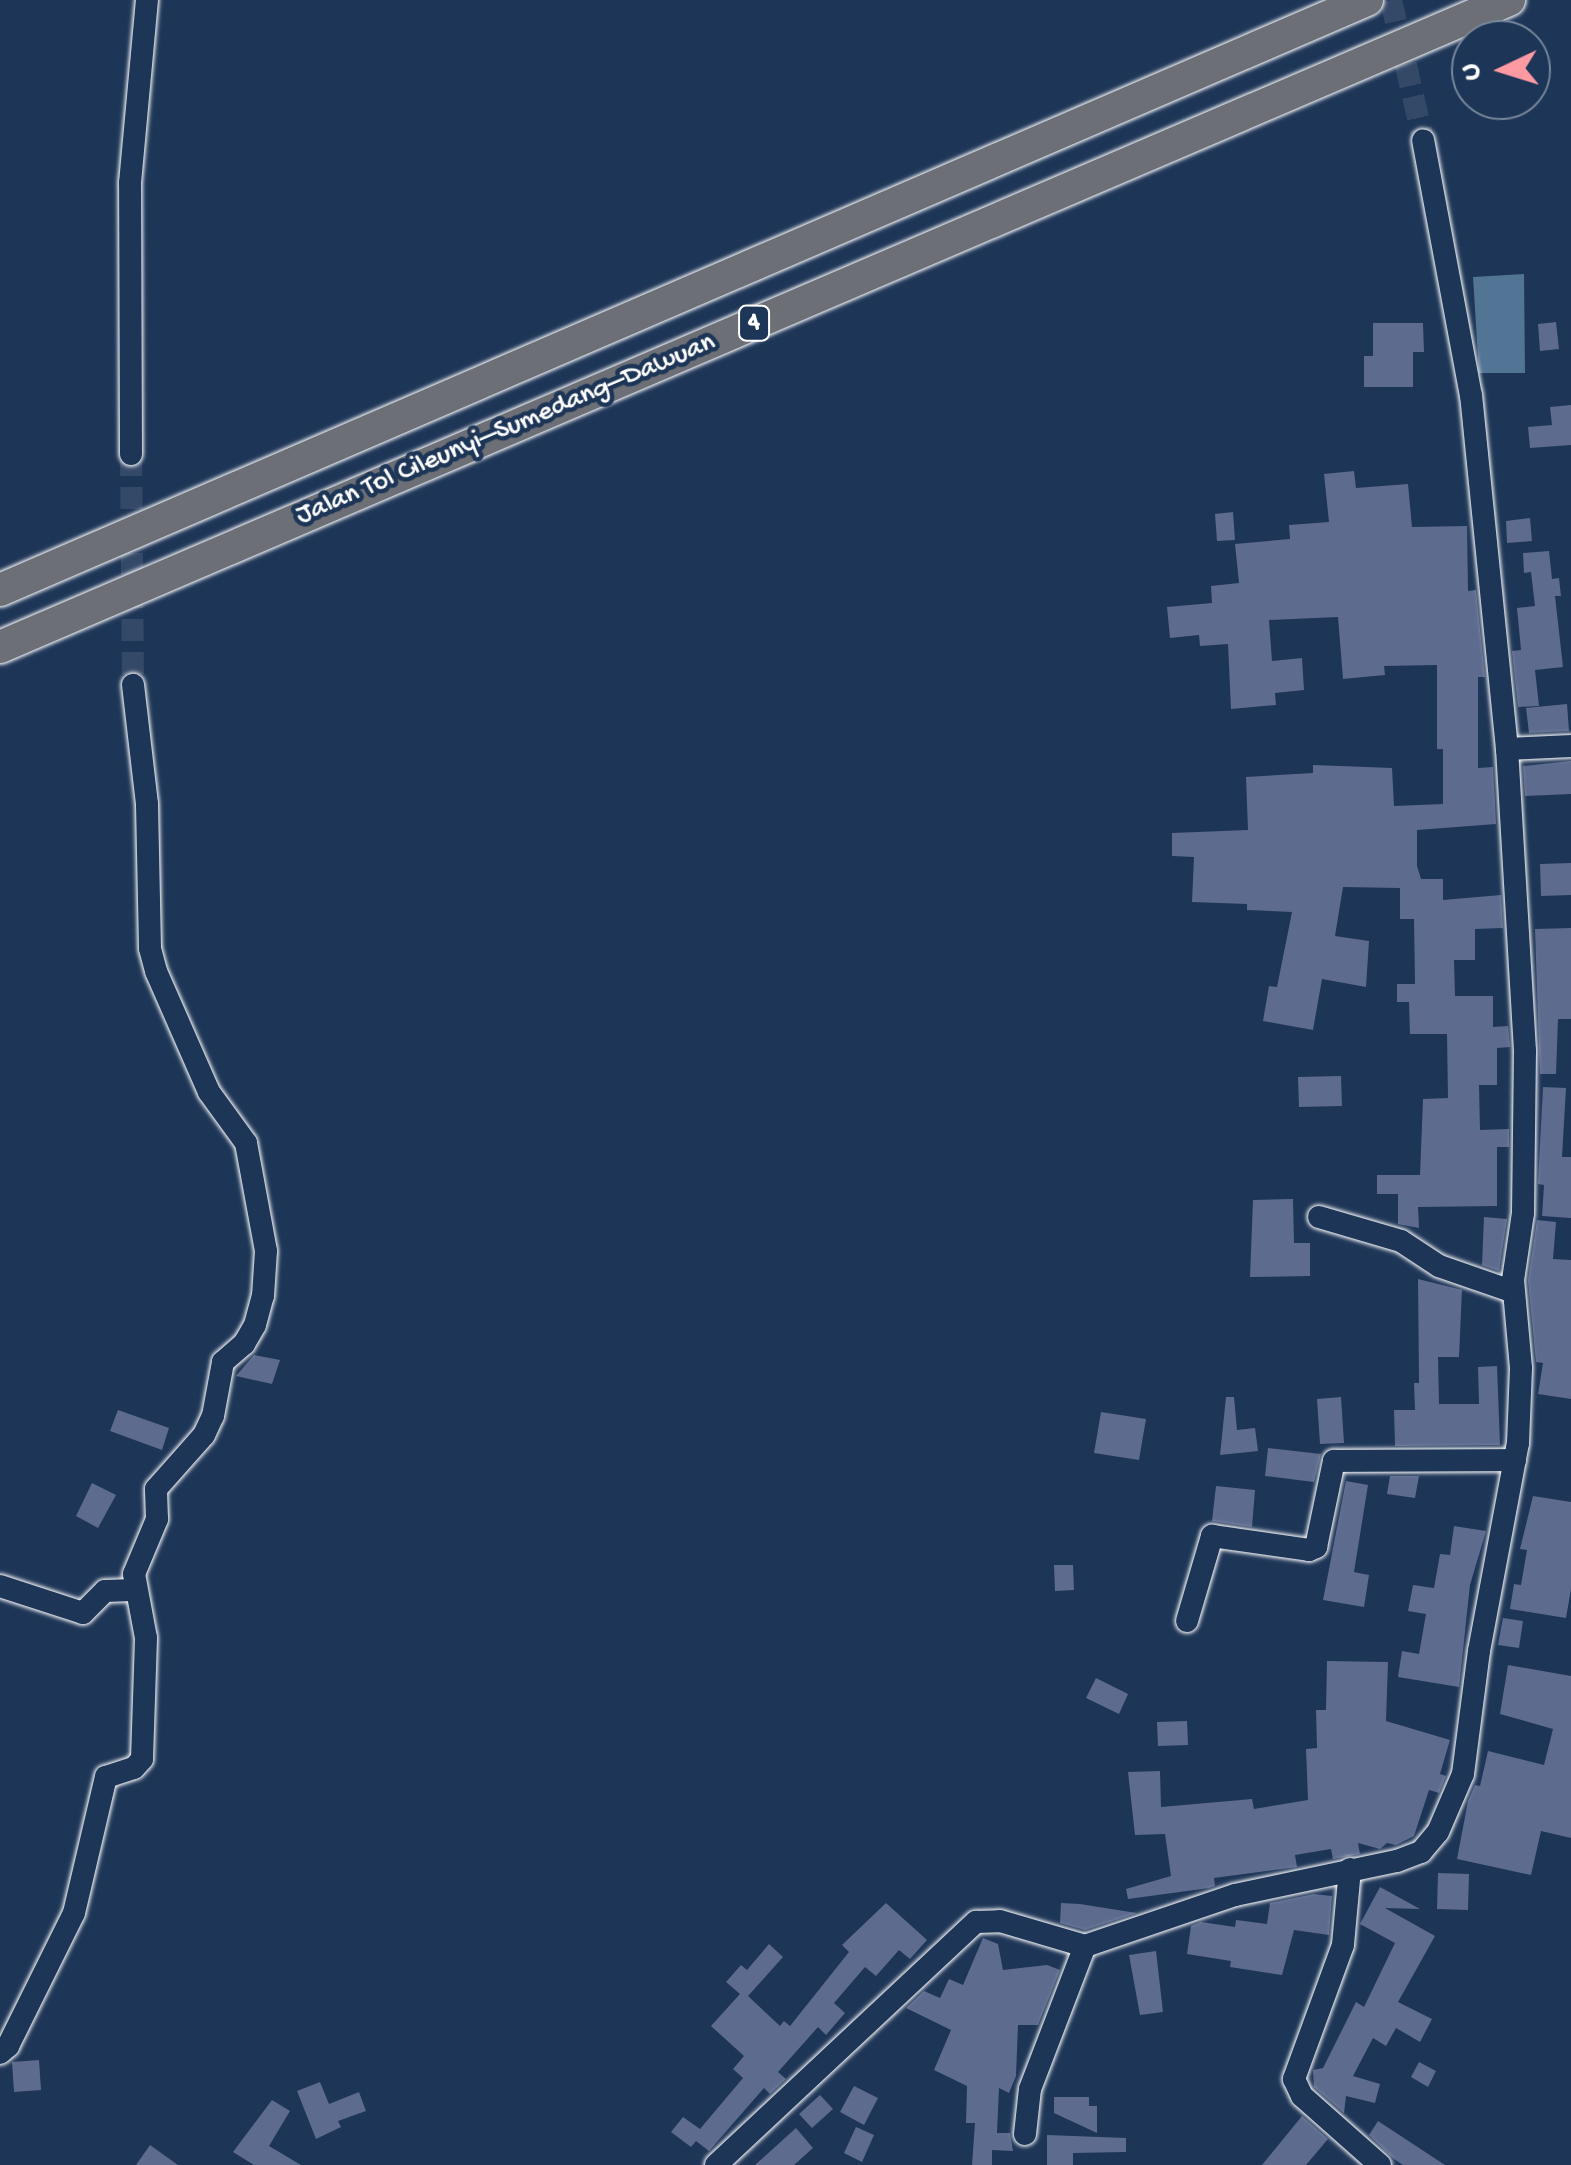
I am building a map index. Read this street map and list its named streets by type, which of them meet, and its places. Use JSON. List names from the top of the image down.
{
  "streets": {
    "highway": ["4", "Jalan Tol Cileunyi–Sumedang–Dawuan"]
  },
  "north": "left"
}
